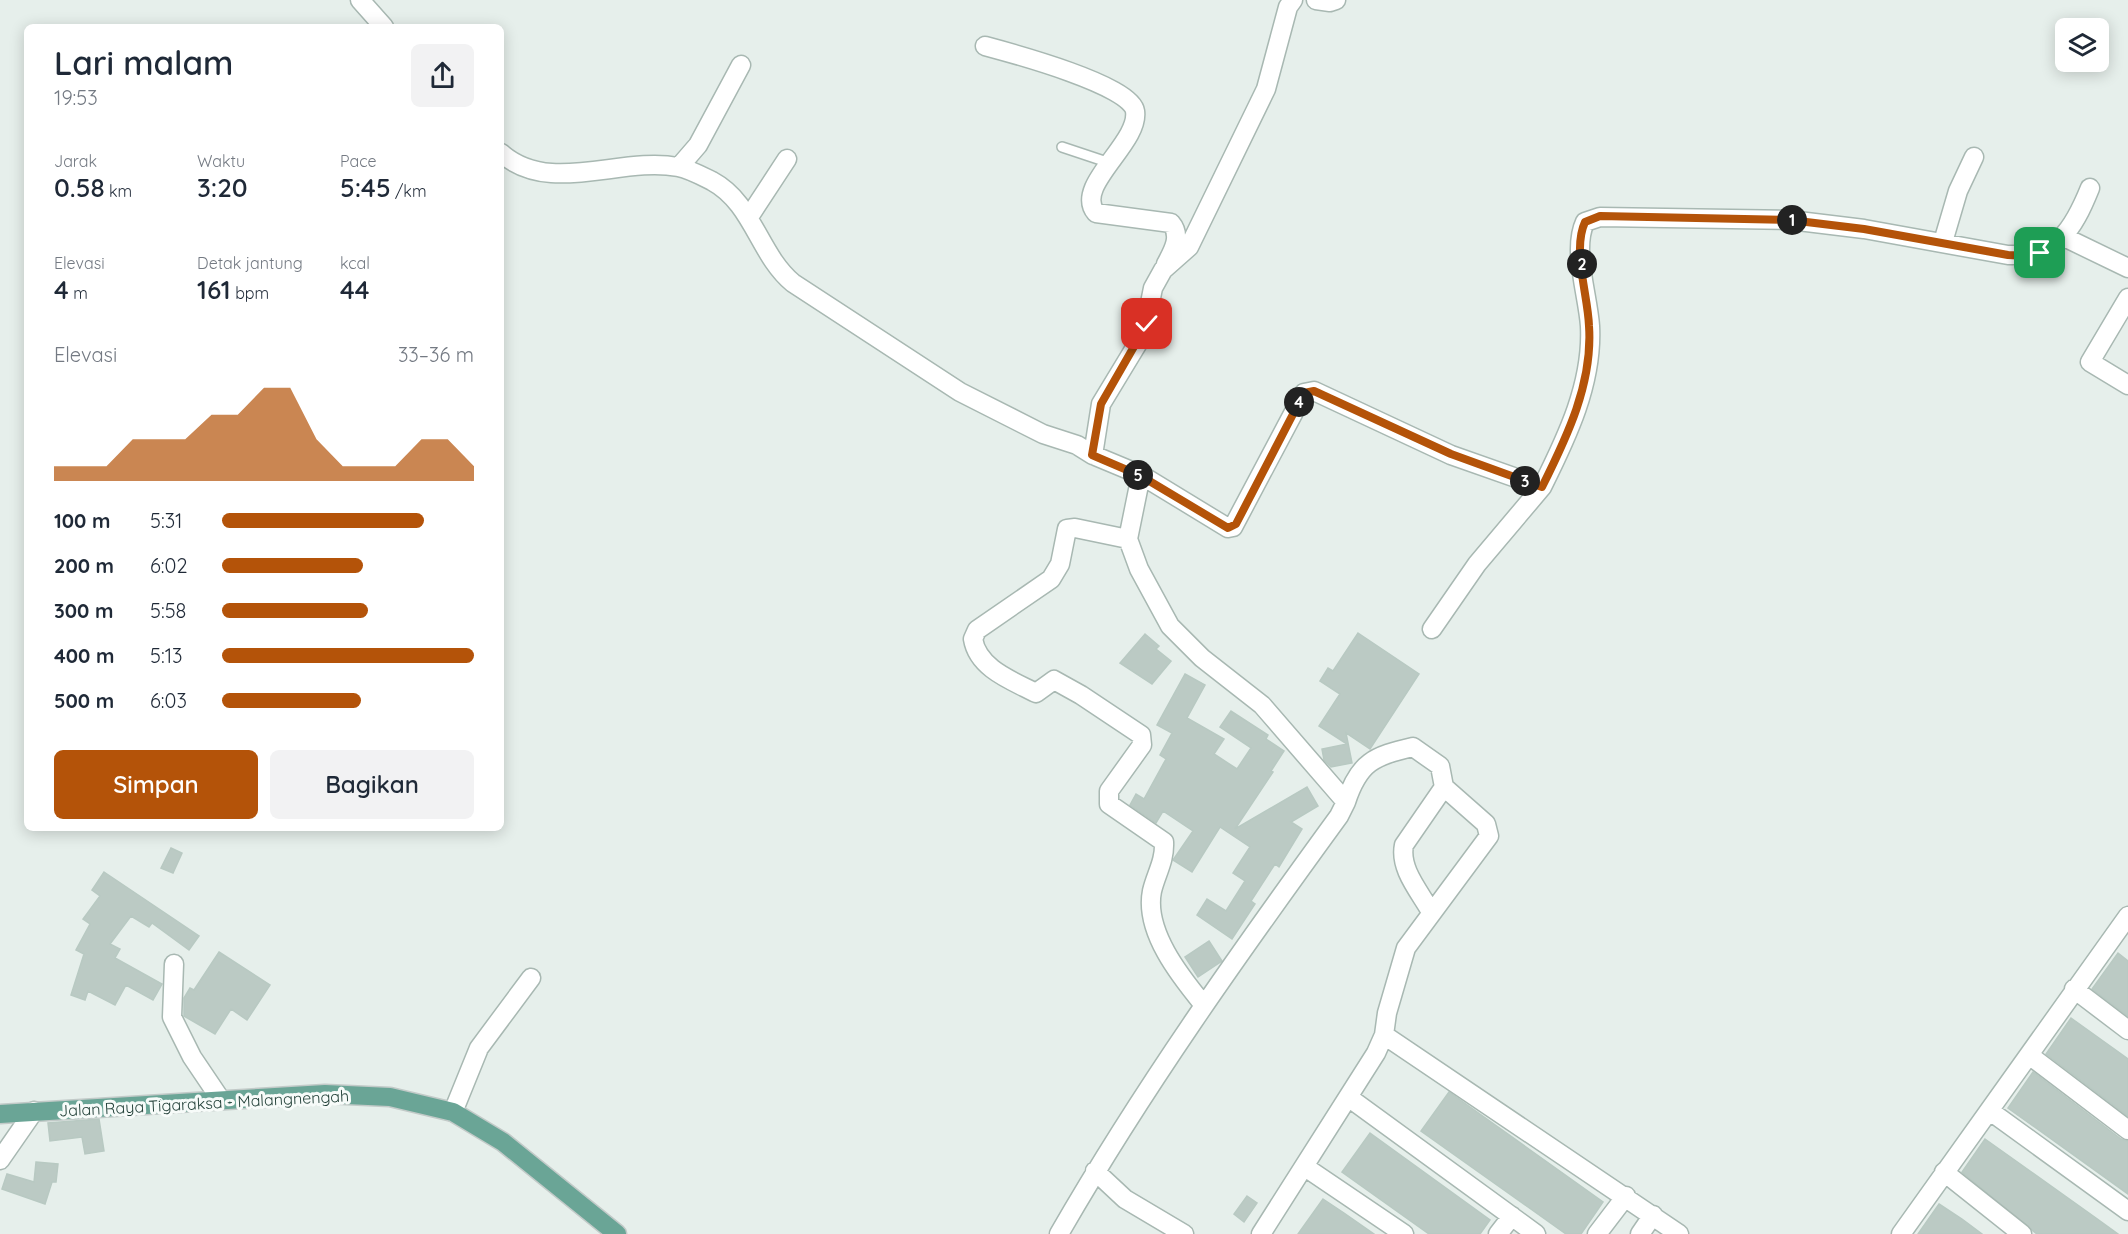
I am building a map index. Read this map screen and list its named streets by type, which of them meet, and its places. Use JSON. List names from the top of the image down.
{
  "streets": {
    "main road": ["Jalan Raya Tigaraksa - Malangnengah"]
  },
  "page": {
    "heading": ["Lari malam", "19:53"],
    "stats": [
      ["Jarak", "0.58 km"],
      ["Waktu", "3:20"],
      ["Pace", "5:45 /km"],
      ["Elevasi", "4 m"],
      ["Detak jantung", "161 bpm"],
      ["kcal", "44"]
    ],
    "pins": [
      "1",
      "2",
      "4",
      "5",
      "3"
    ],
    "chart": ["Elevasi", "33–36 m"],
    "list": [
      {
        "name": "100 m",
        "note": "5:31"
      },
      {
        "name": "200 m",
        "note": "6:02"
      },
      {
        "name": "300 m",
        "note": "5:58"
      },
      {
        "name": "400 m",
        "note": "5:13"
      },
      {
        "name": "500 m",
        "note": "6:03"
      }
    ],
    "buttons": ["Simpan", "Bagikan"]
  }
}
